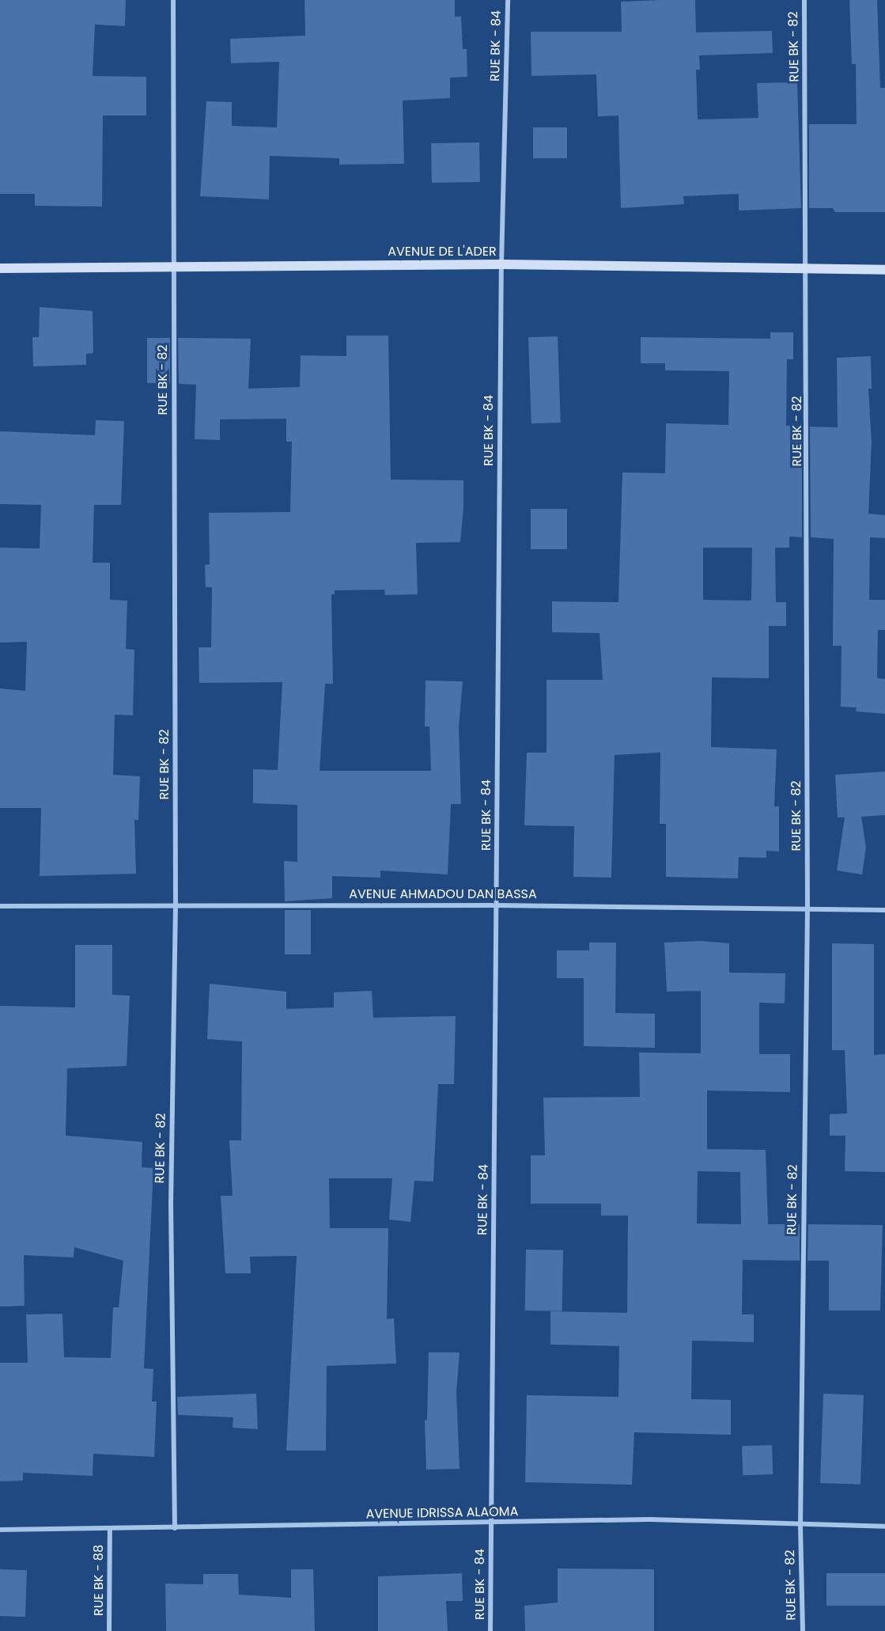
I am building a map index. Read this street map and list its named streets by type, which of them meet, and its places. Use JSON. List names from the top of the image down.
{
  "streets": {
    "main road": ["AVENUE DE L'ADER"],
    "street": [
      "RUE BK - 84",
      "RUE BK - 82",
      "AVENUE AHMADOU DAN BASSA",
      "AVENUE IDRISSA ALAOMA",
      "RUE BK - 88"
    ]
  },
  "crossings": [
    ["RUE BK - 84", "AVENUE DE L'ADER"],
    ["RUE BK - 84", "AVENUE AHMADOU DAN BASSA"],
    ["RUE BK - 84", "AVENUE IDRISSA ALAOMA"],
    ["RUE BK - 82", "AVENUE DE L'ADER"],
    ["RUE BK - 82", "AVENUE AHMADOU DAN BASSA"],
    ["RUE BK - 82", "AVENUE IDRISSA ALAOMA"],
    ["AVENUE IDRISSA ALAOMA", "RUE BK - 88"]
  ]
}
